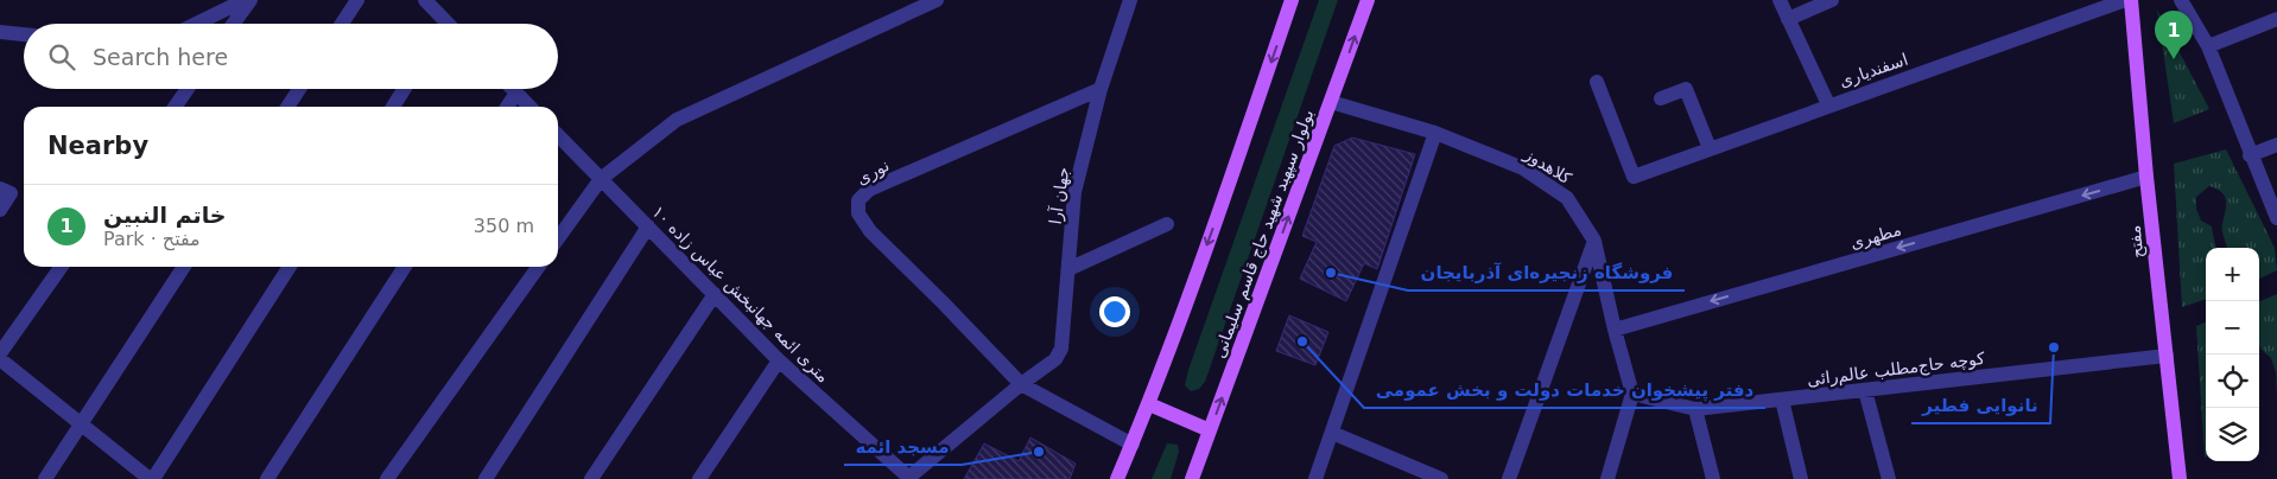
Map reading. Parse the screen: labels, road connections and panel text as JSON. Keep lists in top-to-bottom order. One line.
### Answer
{"streets":{"main road":["بولوار سپهبد شهید حاج قاسم سلیمانی","مفتح"],"street":["اسفندیاری","کلاهدوز","نوری","جهان آرا","مطهری","۱۰ متری ائمه جهانبخش عباس زاده","کوچه حاج‌مطلب عالم‌رائی"]},"crossings":[["کلاهدوز","بولوار سپهبد شهید حاج قاسم سلیمانی"],["کلاهدوز","مطهری"],["کلاهدوز","کوچه حاج‌مطلب عالم‌رائی"],["نوری","جهان آرا"],["جهان آرا","۱۰ متری ائمه جهانبخش عباس زاده"],["مطهری","مفتح"],["مفتح","کوچه حاج‌مطلب عالم‌رائی"]],"one_way":["مطهری"],"places":["فروشگاه زنجیره‌ای آذربایجان","دفتر پیشخوان خدمات دولت و بخش عمومی","نانوایی فطیر","مسجد ائمه"],"page":{"pins":"1","search":"Search here","heading":"Nearby","list":[{"mark":"1","name":"خاتم النبین","note":"Park · مفتح","value":"350 m"}],"map_buttons":["+","−"]}}
